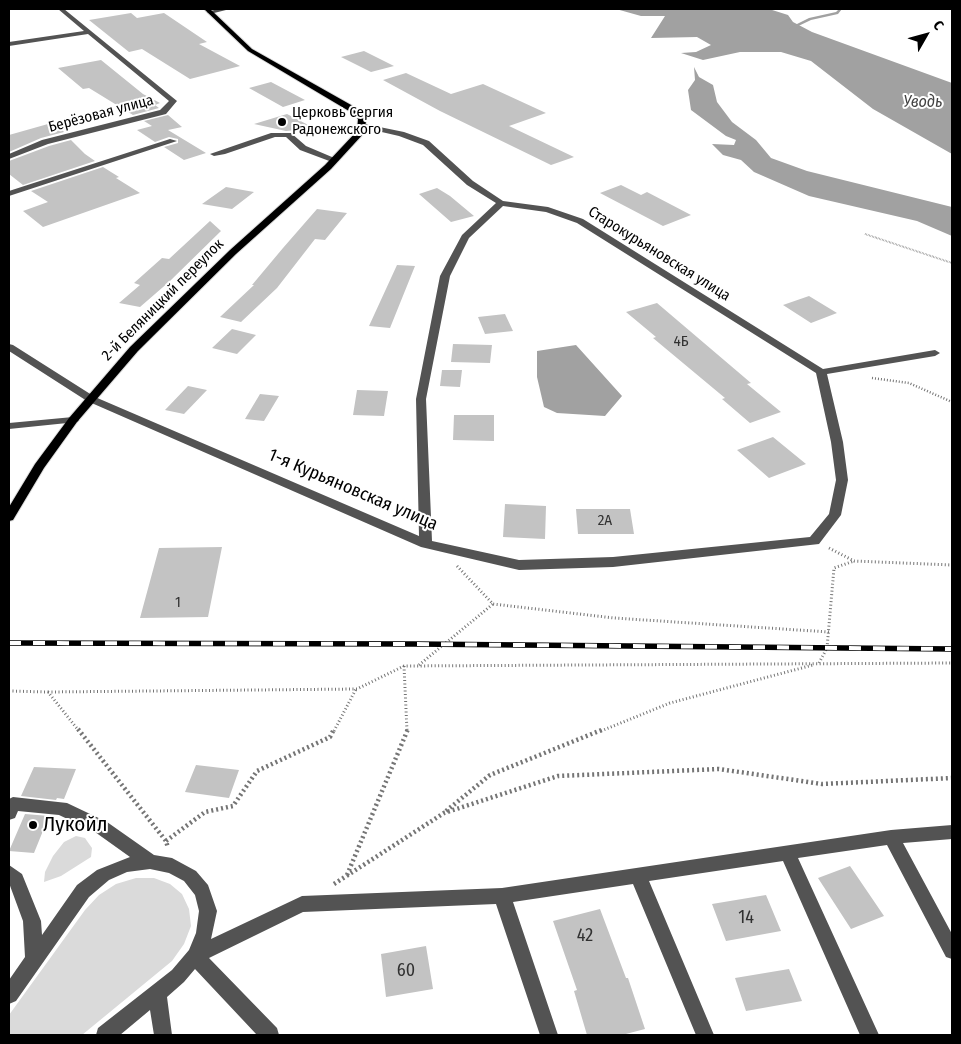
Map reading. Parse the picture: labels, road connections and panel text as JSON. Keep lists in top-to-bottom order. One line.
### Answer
{"streets":{"main road":["2-й Беляницкий переулок"],"street":["Берёзовая улица","Старокурьяновская улица","1-я Курьяновская улица"]},"crossings":[["Старокурьяновская улица","2-й Беляницкий переулок"],["2-й Беляницкий переулок","1-я Курьяновская улица"]],"water":["Уводь"],"places":["Церковь Сергия Радонежского","Лукойл"],"house_numbers":["4Б","2А","1","14","42","60"],"north":"top right"}
